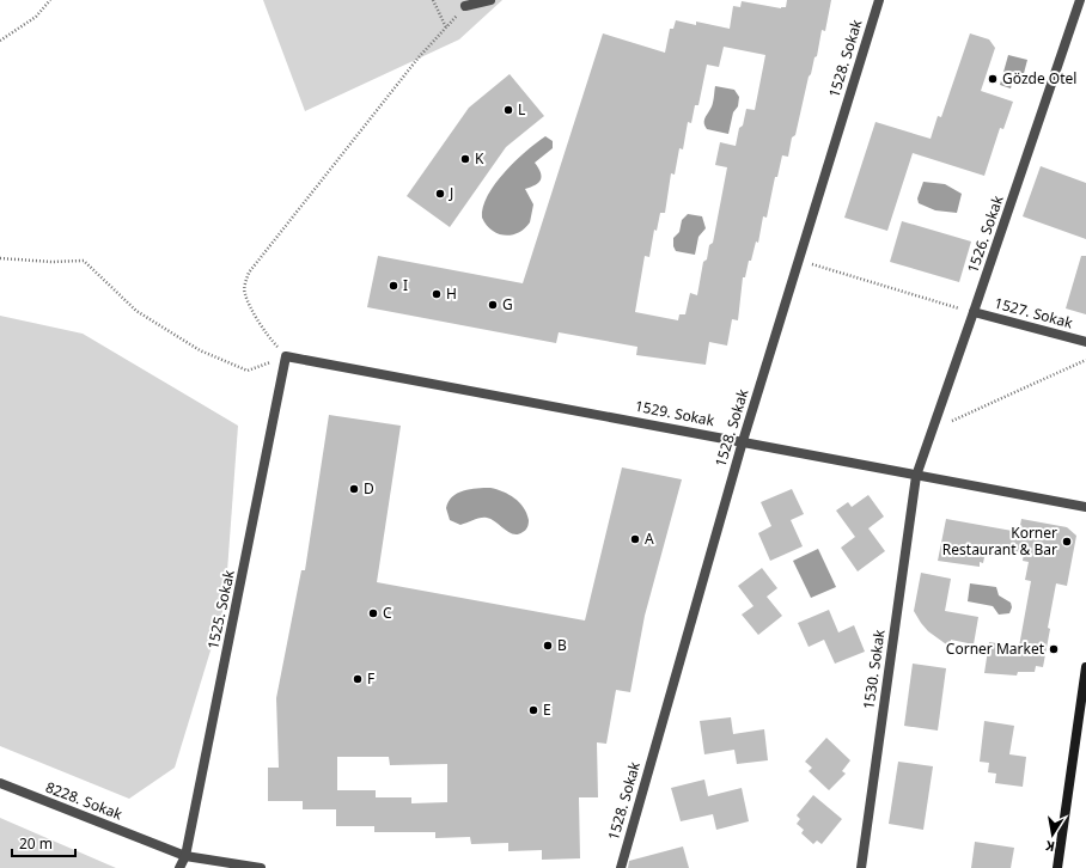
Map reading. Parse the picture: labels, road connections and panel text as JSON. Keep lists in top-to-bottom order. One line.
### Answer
{"streets":{"street":["1528. Sokak","1526. Sokak","1527. Sokak","1529. Sokak","1525. Sokak","1530. Sokak","8228. Sokak"]},"crossings":[["1528. Sokak","1529. Sokak"],["1526. Sokak","1527. Sokak"],["1526. Sokak","1529. Sokak"],["1526. Sokak","1530. Sokak"],["1529. Sokak","1525. Sokak"],["1529. Sokak","1530. Sokak"],["1525. Sokak","8228. Sokak"]],"places":["Gözde Otel","L","K","J","I","H","G","D","A","Korner Restaurant & Bar","C","B","Corner Market","F","E"],"scale_bar":"20 m","north":"bottom"}
